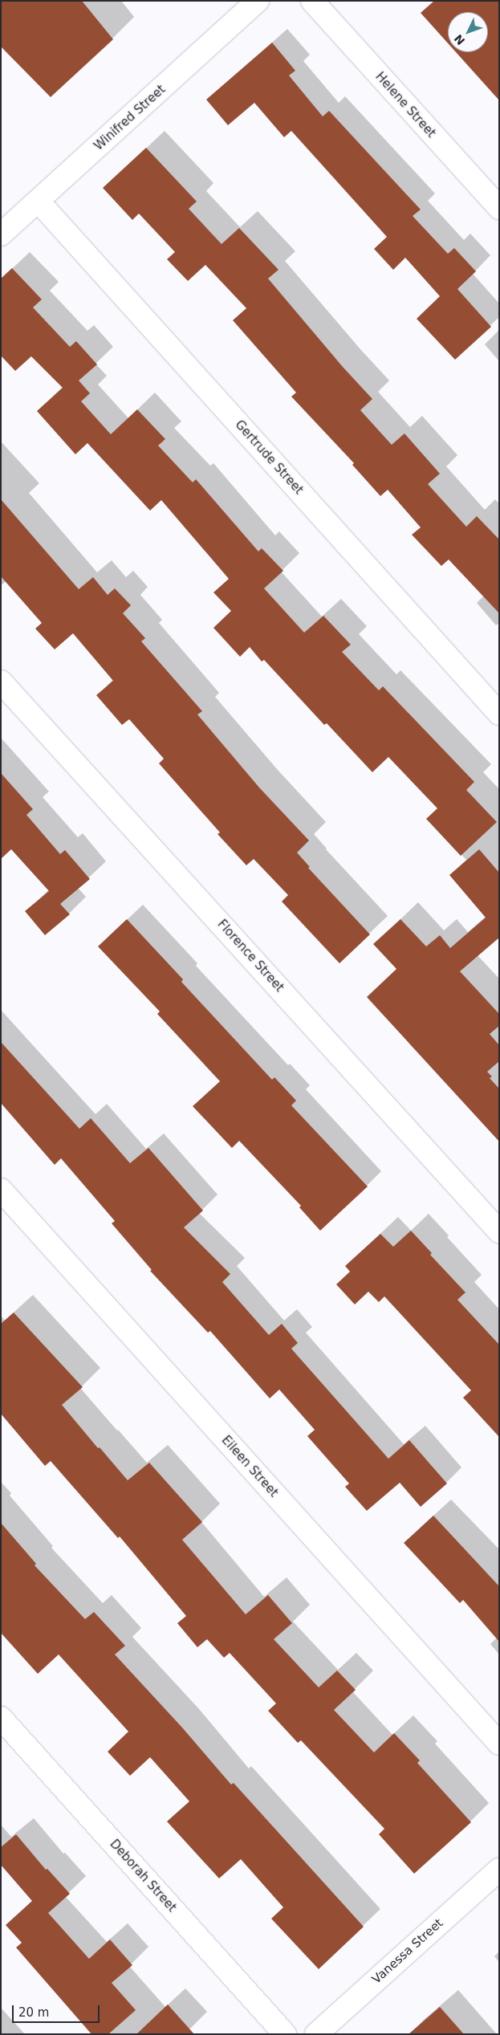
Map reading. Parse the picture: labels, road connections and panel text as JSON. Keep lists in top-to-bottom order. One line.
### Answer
{"streets":{"street":["Helene Street","Winifred Street","Gertrude Street","Florence Street","Eileen Street","Deborah Street","Vanessa Street"]},"crossings":[["Winifred Street","Gertrude Street"]],"scale_bar":"20 m","north":"bottom left"}
